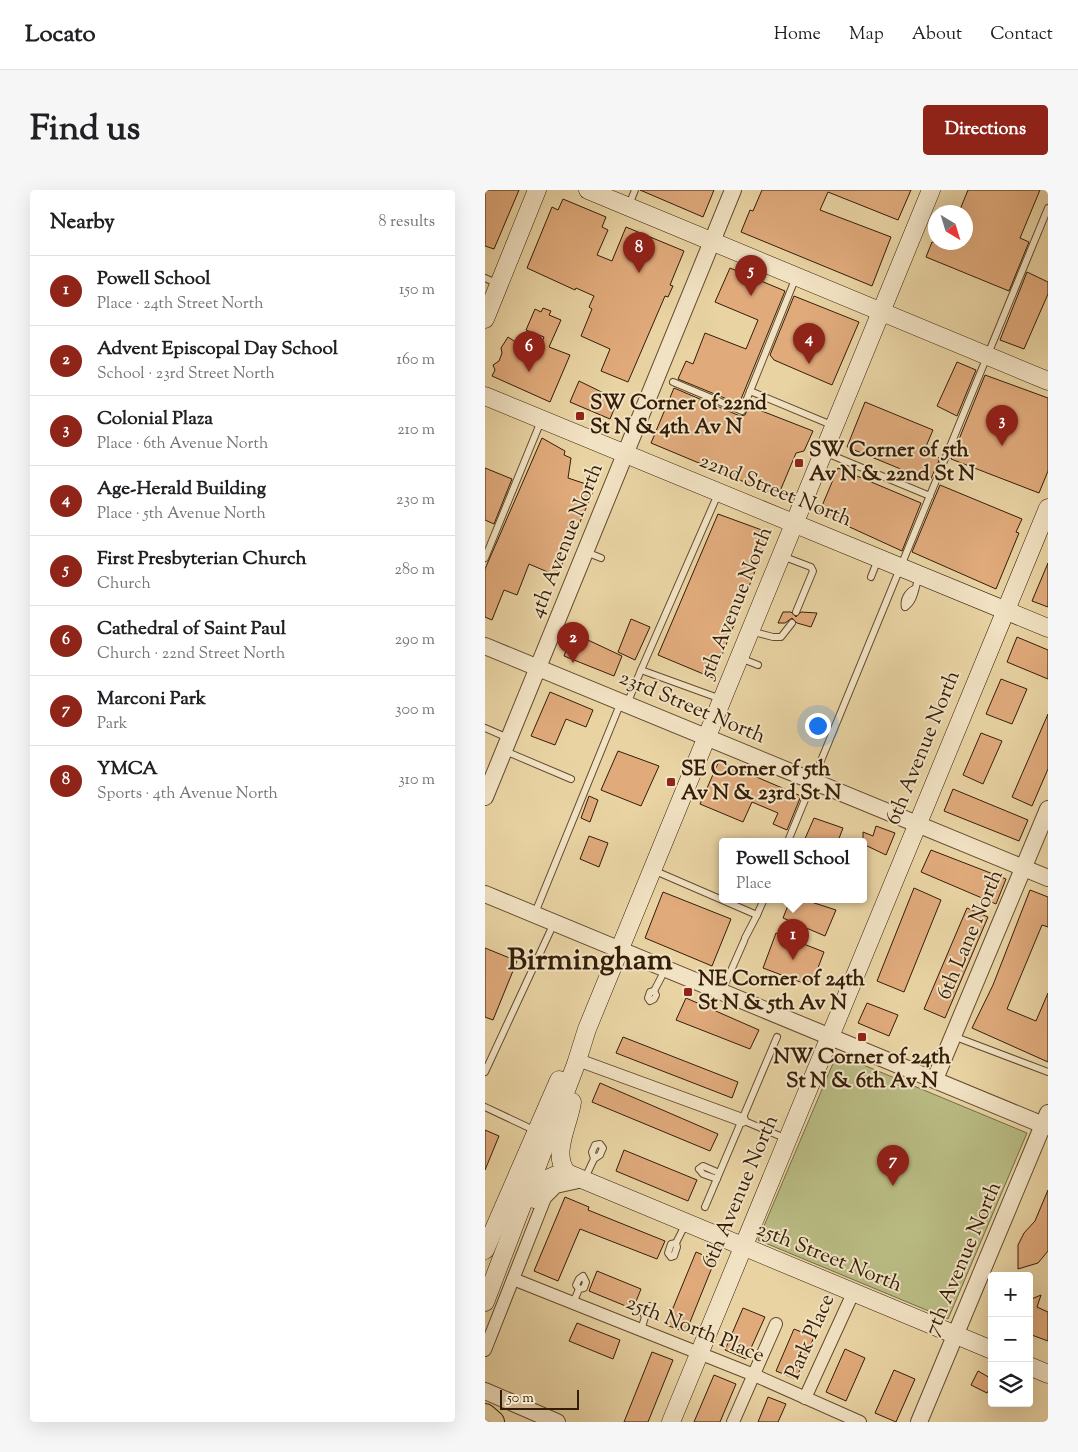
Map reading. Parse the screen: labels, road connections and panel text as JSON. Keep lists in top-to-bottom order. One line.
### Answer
{"streets":{"main road":["22nd Street North","5th Avenue North","6th Avenue North","25th Street North"],"street":["4th Avenue North","23rd Street North","6th Lane North","7th Avenue North","25th North Place","Park Place"]},"crossings":[["22nd Street North","4th Avenue North"],["22nd Street North","5th Avenue North"],["22nd Street North","6th Avenue North"],["4th Avenue North","23rd Street North"],["5th Avenue North","23rd Street North"],["23rd Street North","6th Avenue North"],["23rd Street North","6th Lane North"],["6th Avenue North","25th Street North"],["6th Avenue North","25th North Place"],["25th Street North","7th Avenue North"],["25th Street North","Park Place"],["25th North Place","Park Place"]],"districts":["Birmingham"],"places":{"transit":["SW Corner of 22nd St N & 4th Av N","SW Corner of 5th Av N & 22nd St N","SE Corner of 5th Av N & 23rd St N","NE Corner of 24th St N & 5th Av N","NW Corner of 24th St N & 6th Av N"]},"scale_bar":"50 m","north":"bottom right","page":{"header":"Locato","nav":["Home","Map","About","Contact"],"title":"Find us","buttons":"Directions","heading":["Nearby","8 results"],"pins":["8","5","4","6","3","2","1","7"],"list":[{"mark":"1","name":"Powell School","note":"Place · 24th Street North","value":"150 m"},{"mark":"2","name":"Advent Episcopal Day School","note":"School · 23rd Street North","value":"160 m"},{"mark":"3","name":"Colonial Plaza","note":"Place · 6th Avenue North","value":"210 m"},{"mark":"4","name":"Age-Herald Building","note":"Place · 5th Avenue North","value":"230 m"},{"mark":"5","name":"First Presbyterian Church","note":"Church","value":"280 m"},{"mark":"6","name":"Cathedral of Saint Paul","note":"Church · 22nd Street North","value":"290 m"},{"mark":"7","name":"Marconi Park","note":"Park","value":"300 m"},{"mark":"8","name":"YMCA","note":"Sports · 4th Avenue North","value":"310 m"}],"popup":["Powell School","Place"],"map_buttons":["+","−"],"scale":"50 m"}}
